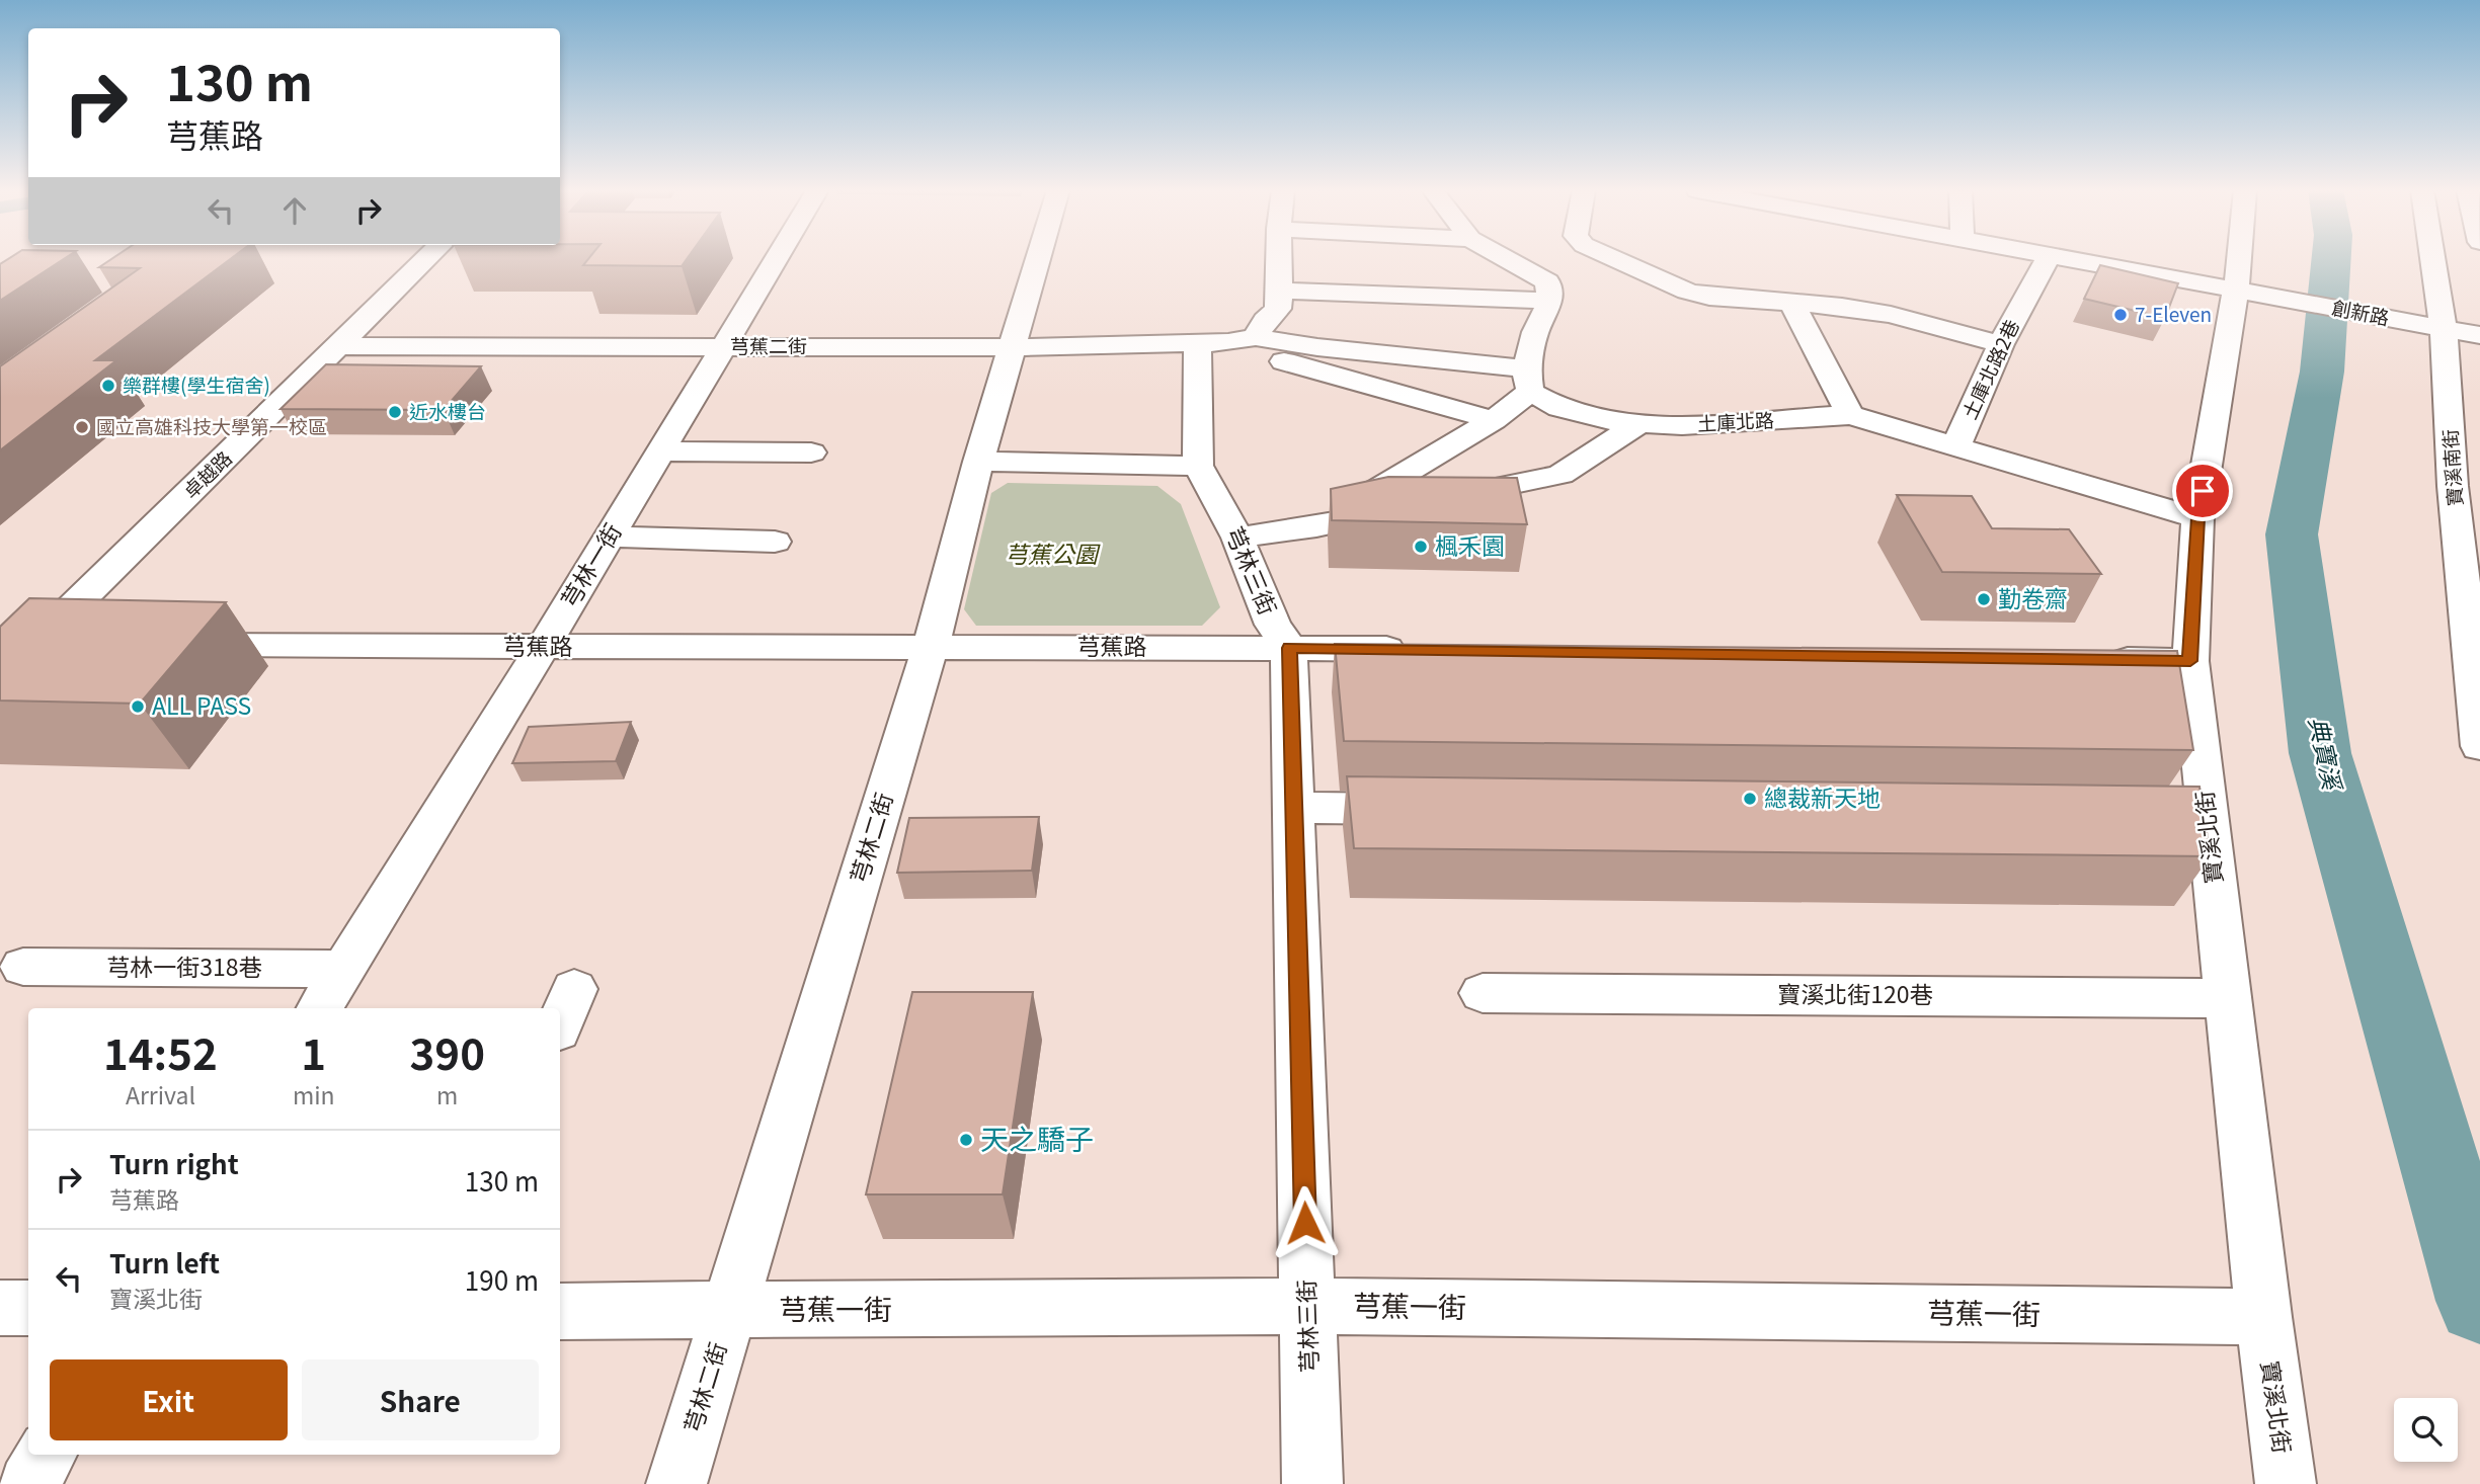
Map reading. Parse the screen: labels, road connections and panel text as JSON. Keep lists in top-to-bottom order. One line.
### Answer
{"streets":{"street":["創新路","芎蕉二街","土庫北路2巷","土庫北路","寶溪南街","卓越路","芎林一街","芎林三街","芎蕉路","寶溪北街","芎林二街","芎林一街318巷","寶溪北街120巷","芎蕉一街"]},"crossings":[["創新路","寶溪南街"],["創新路","寶溪北街"],["芎蕉二街","卓越路"],["芎蕉二街","芎林一街"],["芎蕉二街","芎林三街"],["芎蕉二街","芎林二街"],["土庫北路2巷","土庫北路"],["土庫北路","寶溪北街"],["芎林一街","芎蕉路"],["芎林一街","芎林一街318巷"],["芎林三街","芎蕉路"],["芎林三街","芎蕉一街"],["芎蕉路","芎林二街"],["寶溪北街","寶溪北街120巷"],["寶溪北街","芎蕉一街"],["芎林二街","芎蕉一街"]],"water":["典寶溪"],"parks":["芎蕉公園"],"places":["7-Eleven","樂群樓(學生宿舍)","近水樓台","國立高雄科技大學第一校區","楓禾園","勤卷齋","ALL PASS","總裁新天地","天之驕子"],"page":{"turn":["130 m","芎蕉路"],"eta":["14:52","Arrival","1","min","390","m"],"list":[{"name":"Turn right","note":"芎蕉路","value":"130 m"},{"name":"Turn left","note":"寶溪北街","value":"190 m"}],"buttons":["Exit","Share"]}}
